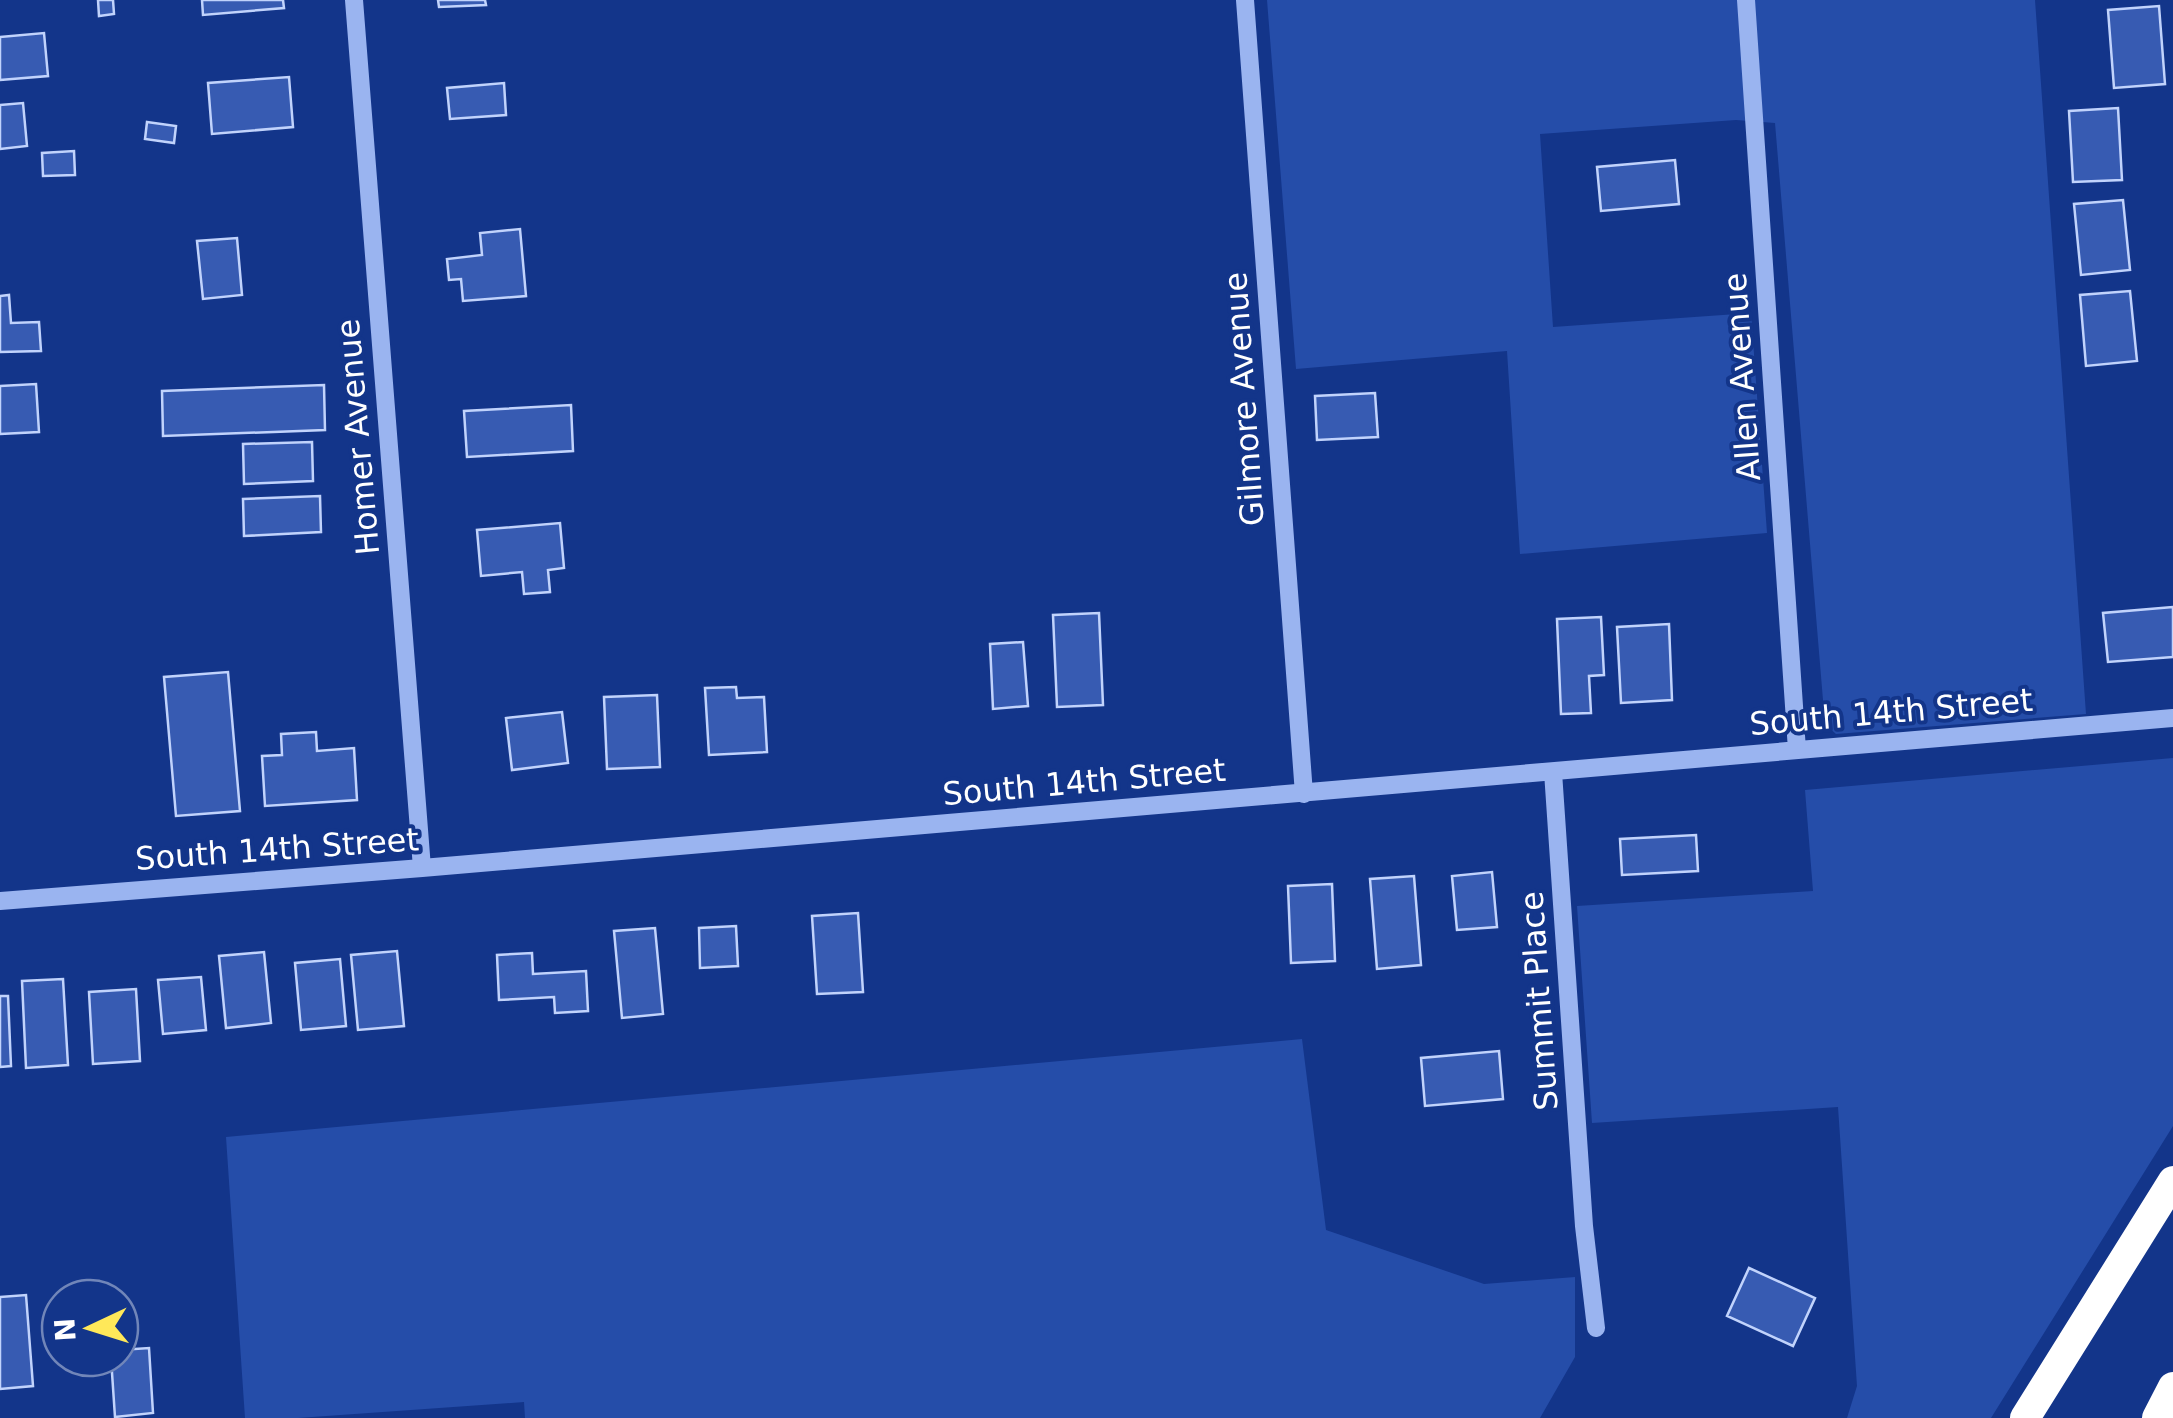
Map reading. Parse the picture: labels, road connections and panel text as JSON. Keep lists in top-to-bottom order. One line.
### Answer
{"streets":{"street":["Allen Avenue","Gilmore Avenue","Homer Avenue","South 14th Street","Summit Place"]},"crossings":[["Allen Avenue","South 14th Street"],["Gilmore Avenue","South 14th Street"],["Homer Avenue","South 14th Street"],["South 14th Street","Summit Place"]],"north":"left"}
